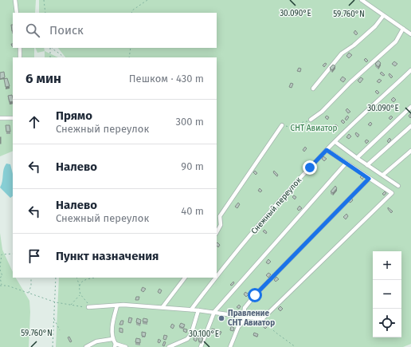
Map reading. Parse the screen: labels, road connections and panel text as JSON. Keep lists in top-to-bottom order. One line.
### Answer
{"streets":{"street":["Снежный переулок"]},"parks":["СНТ Авиатор"],"places":["Правление СНТ Авиатор"],"page":{"search":"Поиск","heading":["6 мин","Пешком · 430 m"],"list":[["Прямо","Снежный переулок","300 m"],["Налево","90 m"],["Налево","Снежный переулок","40 m"],"Пункт назначения"],"map_buttons":["+","−"]},"coordinates":["30.090°E","59.760°N","30.100°E"]}
